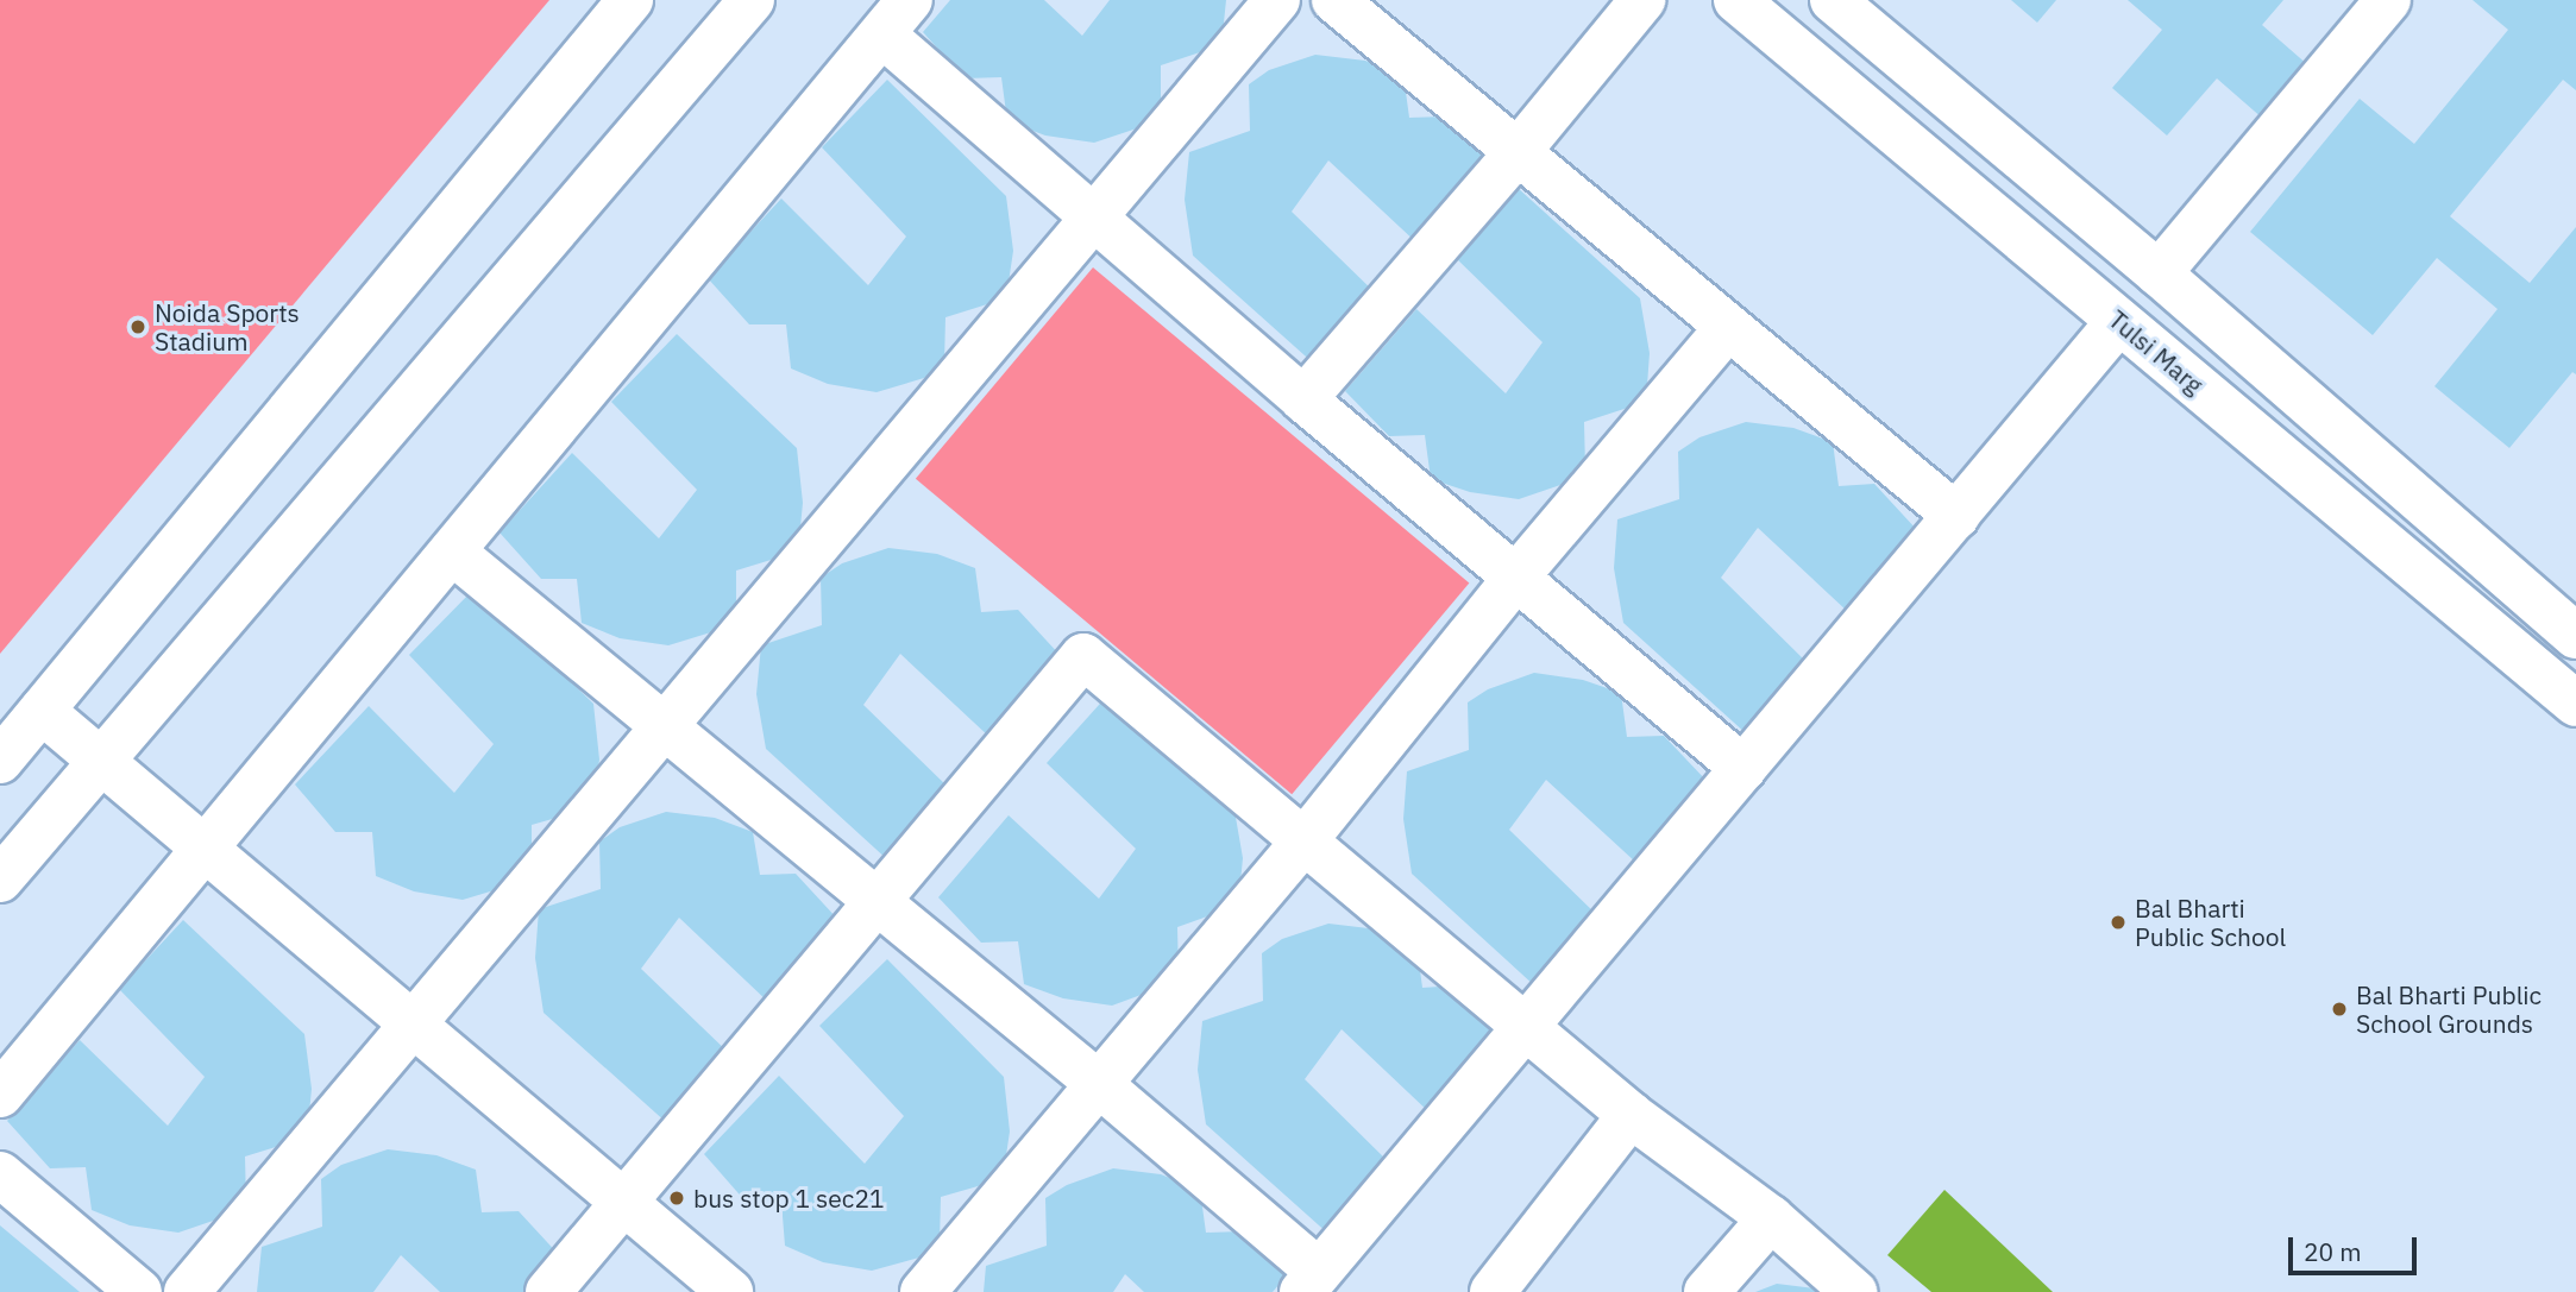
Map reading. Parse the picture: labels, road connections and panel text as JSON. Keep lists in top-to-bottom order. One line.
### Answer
{"streets":{"street":["Tulsi Marg"]},"places":["Noida Sports Stadium","Bal Bharti Public School","Bal Bharti Public School Grounds","bus stop 1 sec21"],"scale_bar":"20 m"}
